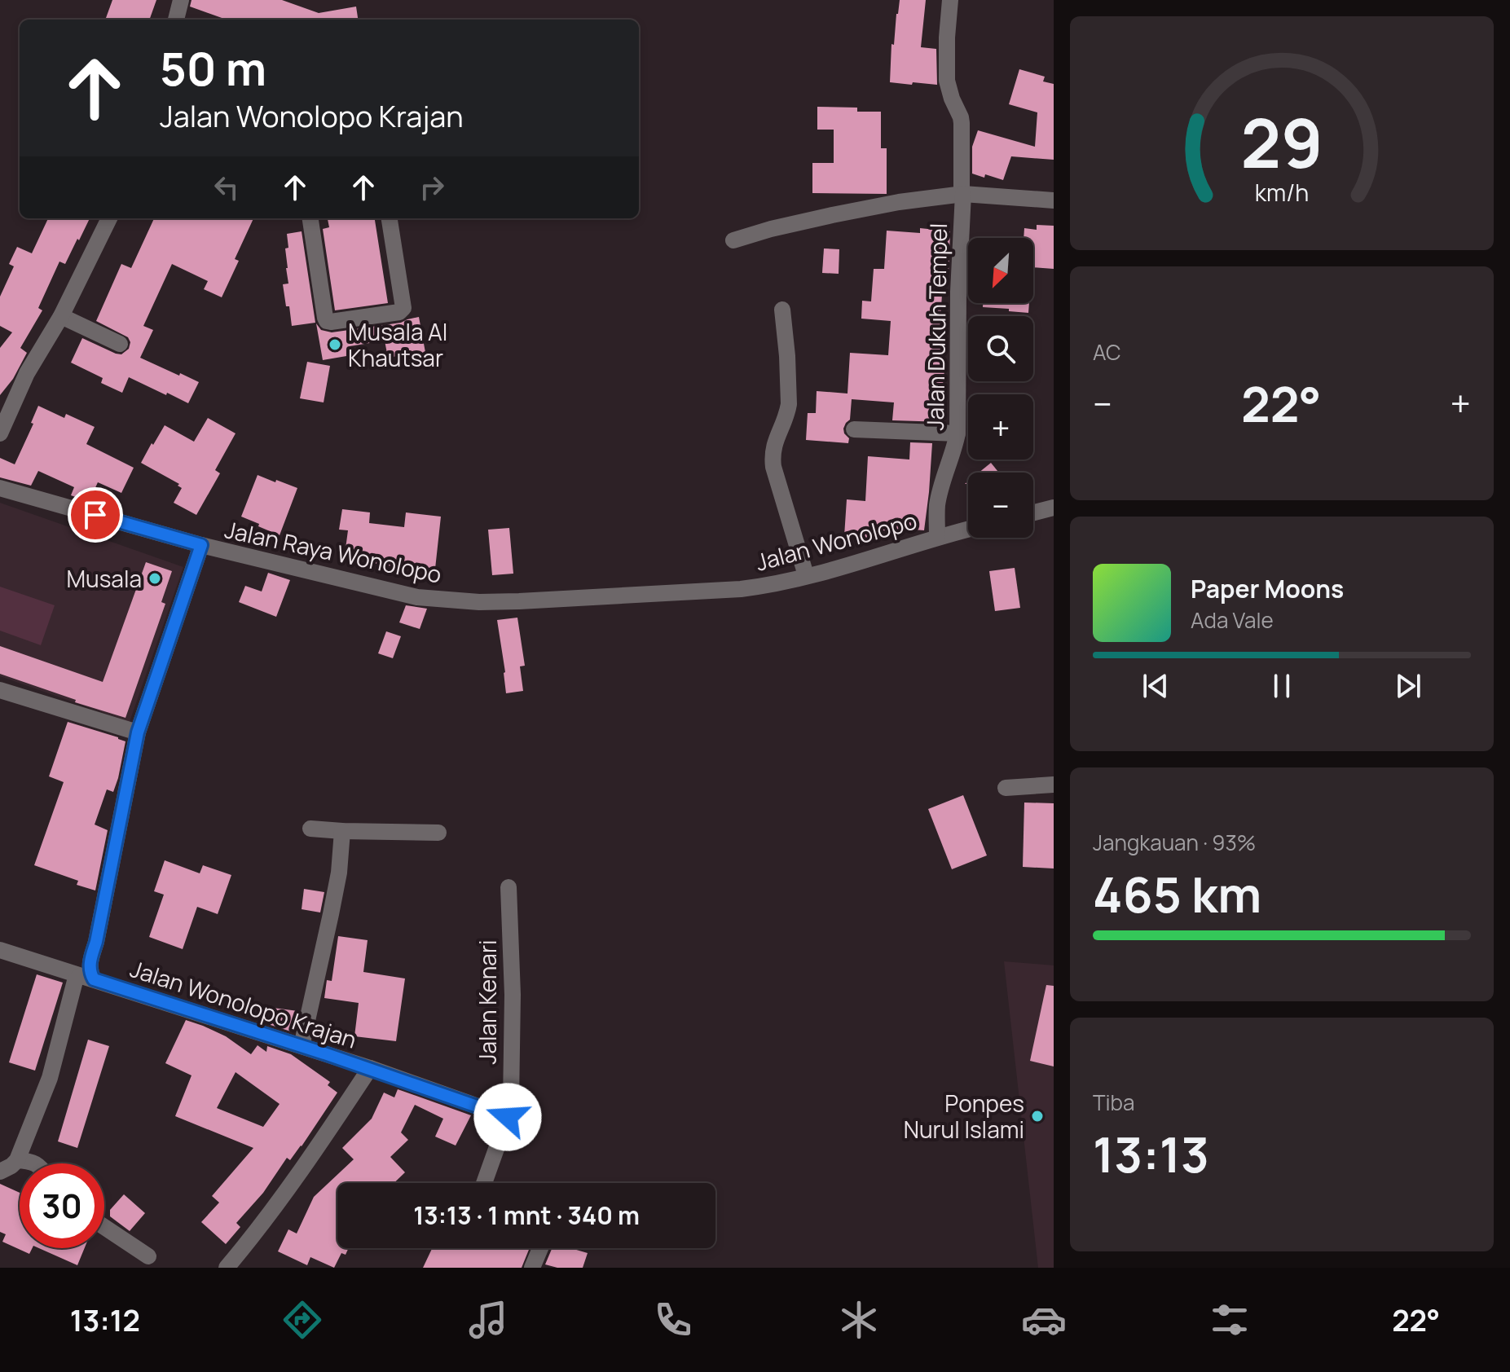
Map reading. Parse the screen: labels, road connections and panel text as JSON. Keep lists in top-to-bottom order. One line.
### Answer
{"streets":{"street":["Jalan Dukuh Tempel","Jalan Wonolopo","Jalan Raya Wonolopo","Jalan Kenari","Jalan Wonolopo Krajan"]},"crossings":[["Jalan Dukuh Tempel","Jalan Wonolopo"],["Jalan Wonolopo","Jalan Raya Wonolopo"],["Jalan Raya Wonolopo","Jalan Wonolopo Krajan"]],"places":["Musala Al Khautsar","Musala","Ponpes Nurul Islami"],"north":"bottom left","page":{"turn":["50 m","Jalan Wonolopo Krajan"],"map_buttons":["+","−"],"tile":["AC",["Jangkauan · 93%","465 km"],["Tiba","13:13"]],"heat":["−","22°","+"],"song":["Paper Moons","Ada Vale"],"limit":"30","trip":"13:13 · 1 mnt · 340 m","tabs":["13:12","22°"],"gauge":["29","km/h"]}}
